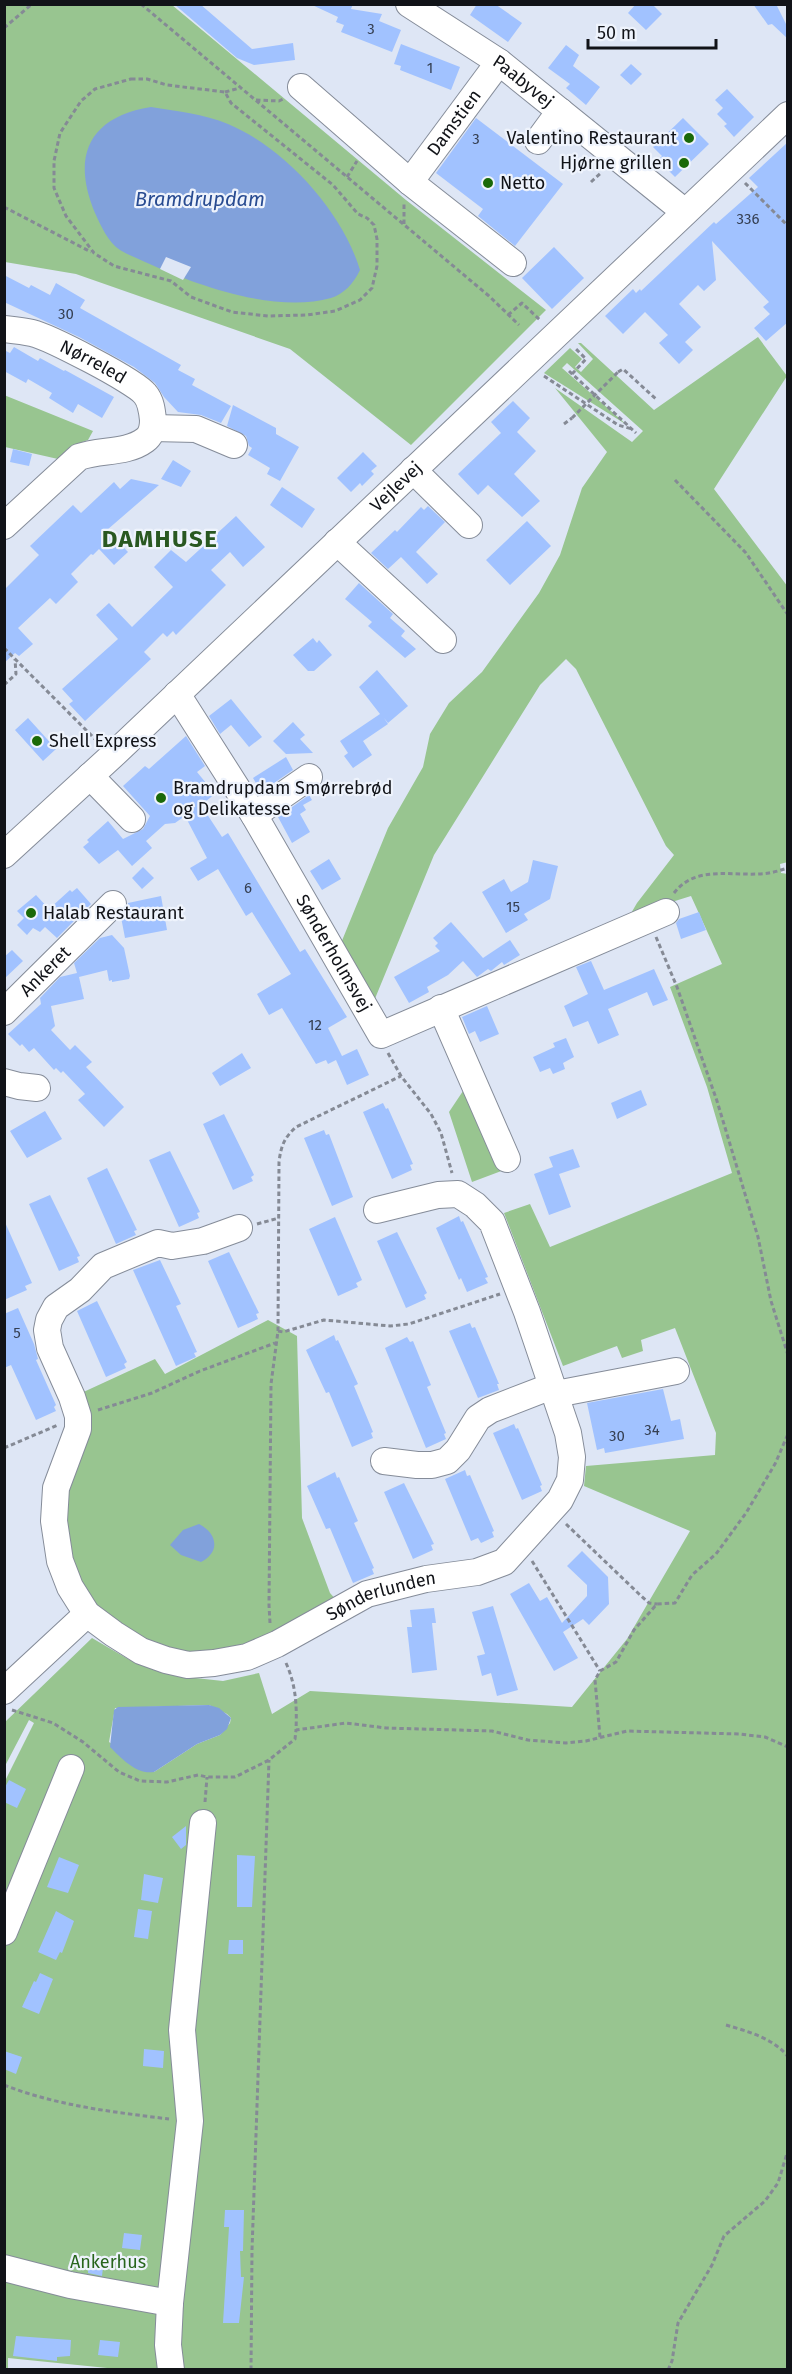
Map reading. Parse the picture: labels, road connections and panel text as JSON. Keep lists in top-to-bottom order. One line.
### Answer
{"streets":{"street":["Paabyvej","Damstien","Nørreled","Vejlevej","Sønderholmsvej","Ankeret","Sønderlunden"]},"crossings":[["Paabyvej","Damstien"],["Paabyvej","Vejlevej"],["Vejlevej","Sønderholmsvej"]],"districts":["DAMHUSE"],"water":["Bramdrupdam"],"parks":["Ankerhus"],"places":["Valentino Restaurant","Hjørne grillen","Netto","Shell Express","Bramdrupdam Smørrebrød og Delikatesse","Halab Restaurant"],"house_numbers":["3","1","3","336","30","6","15","12","5","34","30"],"scale_bar":"50 m"}
